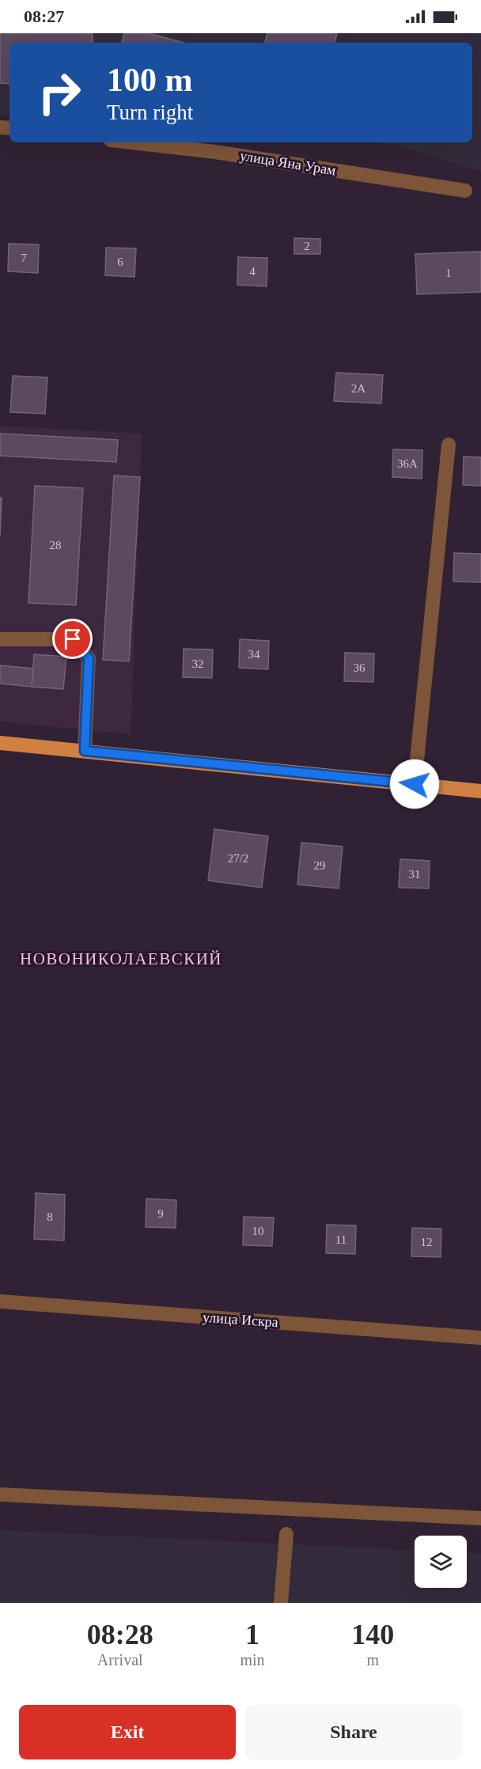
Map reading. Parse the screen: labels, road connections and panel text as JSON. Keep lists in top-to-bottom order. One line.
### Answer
{"streets":{"street":["улица Яна Урам","улица Искра"]},"districts":["НОВОНИКОЛАЕВСКИЙ"],"house_numbers":["2","7","6","4","1","2А","36А","28","34","32","36","27/2","29","31","9","8","10","11","12"],"page":{"status":"08:27","turn":["100 m","Turn right"],"eta":["08:28","Arrival","1","min","140","m"],"buttons":["Exit","Share"]}}
